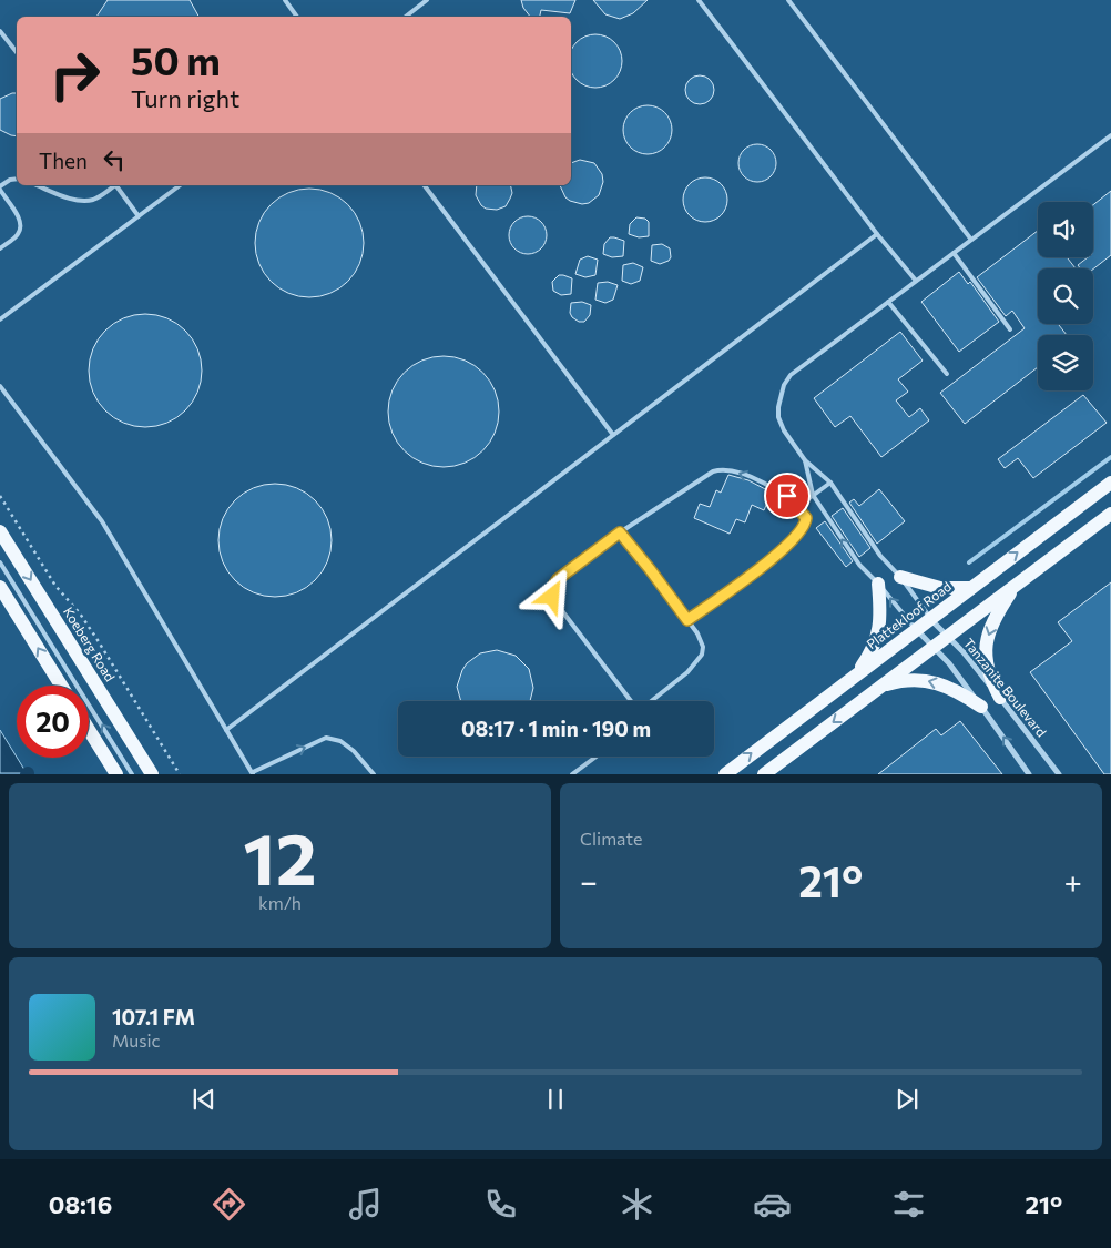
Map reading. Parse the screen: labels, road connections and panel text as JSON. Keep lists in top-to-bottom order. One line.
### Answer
{"streets":{"main road":["Plattekloof Road","Koeberg Road"],"street":["Tanzanite Boulevard"]},"crossings":[["Plattekloof Road","Tanzanite Boulevard"]],"page":{"turn":["50 m","Turn right"],"then":"Then","limit":"20","trip":"08:17 · 1 min · 190 m","tile":[["12","km/h"],"Climate"],"heat":["−","21°","+"],"song":["107.1 FM","Music"],"tabs":["08:16","21°"]}}
